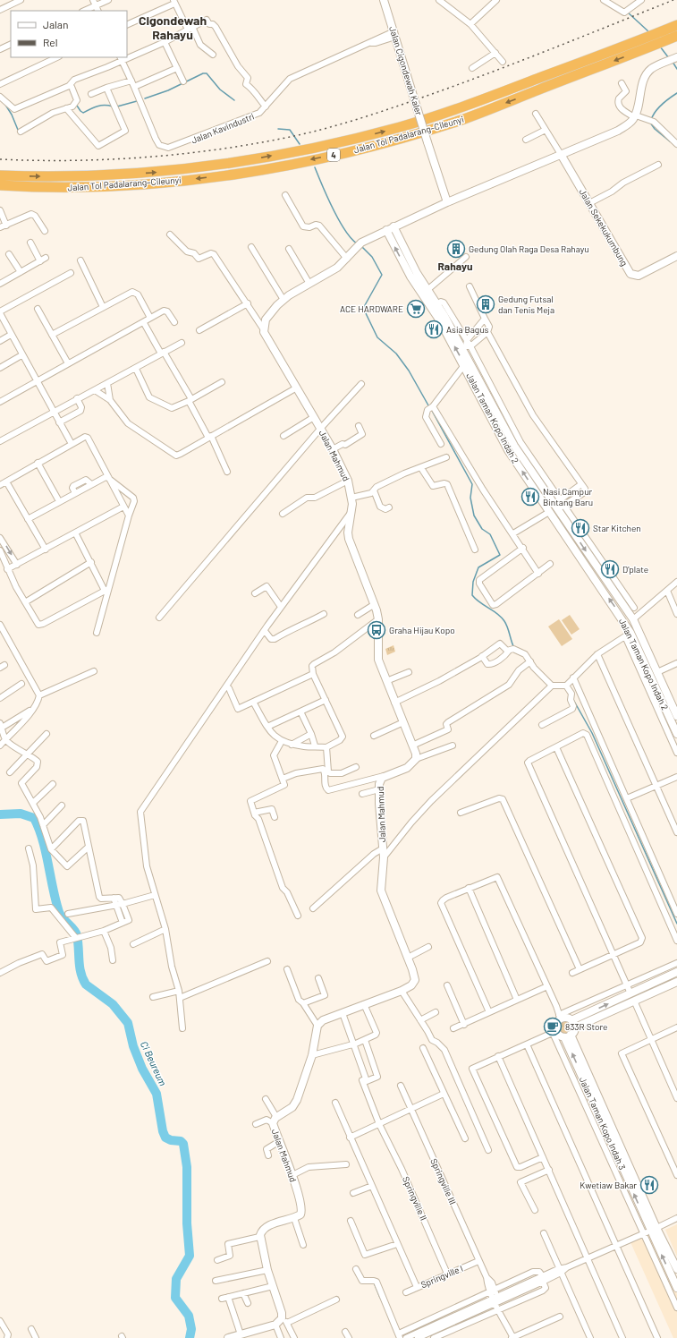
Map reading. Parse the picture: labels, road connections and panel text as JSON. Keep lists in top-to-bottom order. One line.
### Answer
{"streets":{"highway":["Jalan Tol Padalarang–Cileunyi","4"],"main road":["Jalan Cigondewah Kaler","Jalan Sekekukumbung","Jalan Taman Kopo Indah 2","Jalan Mahmud","Jalan Taman Kopo Indah 3"],"street":["Jalan Kavindustri","Springville III","Springville II","Springville I"]},"crossings":[["Jalan Cigondewah Kaler","Jalan Kavindustri"],["Springville III","Springville I"],["Springville II","Springville I"]],"districts":["Cigondewah Rahayu","Rahayu"],"water":["Ci Beureum"],"places":{"building":["Gedung Olah Raga Desa Rahayu","Gedung Futsal dan Tenis Meja"],"supermarket":["ACE HARDWARE"],"restaurant":["Asia Bagus","Nasi Campur Bintang Baru","Star Kitchen","D'plate","Kwetiaw Bakar"],"bus stop":["Graha Hijau Kopo"],"cafe":["833R Store"]},"legend":["Jalan","Rel"]}
